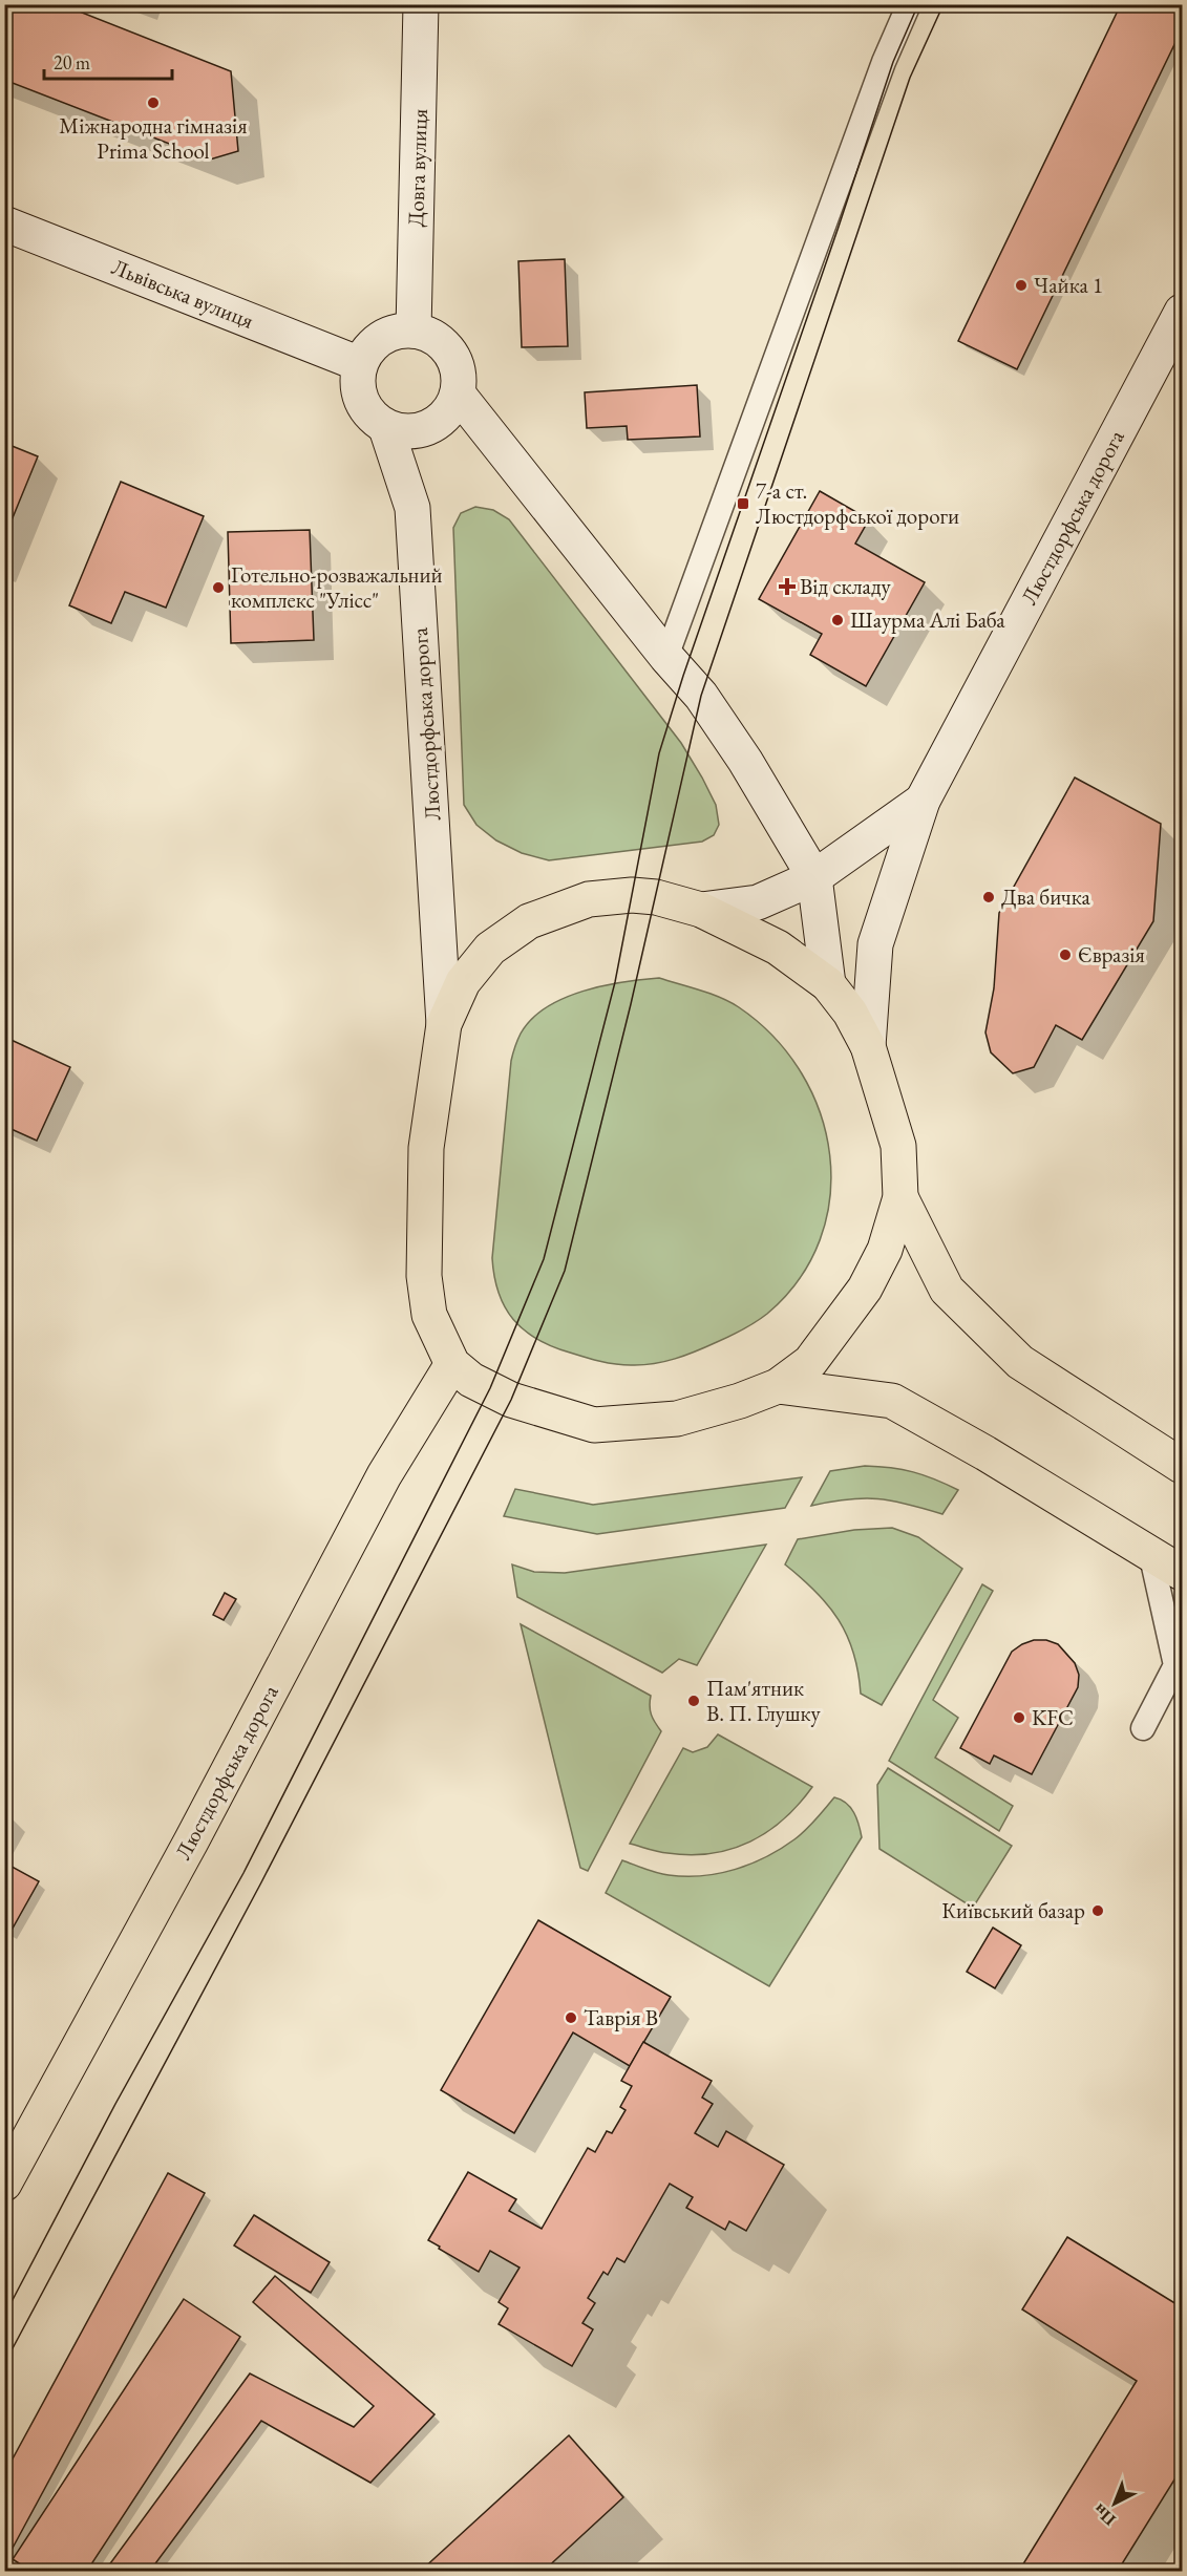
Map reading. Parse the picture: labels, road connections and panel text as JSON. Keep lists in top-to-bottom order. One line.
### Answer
{"streets":{"main road":["Довга вулиця","Львівська вулиця","Люстдорфська дорога"]},"crossings":[["Довга вулиця","Львівська вулиця"],["Довга вулиця","Люстдорфська дорога"],["Львівська вулиця","Люстдорфська дорога"]],"places":{"other":["Міжнародна гімназія Prima School","Чайка 1","Готельно-розважальний комплекс \"Улісс\"","Шаурма Алі Баба","Два бичка","Євразія","Пам'ятник В. П. Глушку","KFC","Київський базар","Таврія В"],"transit":["7-а ст. Люстдорфської дороги"],"health":["Від складу"]},"scale_bar":"20 m","north":"bottom left"}
